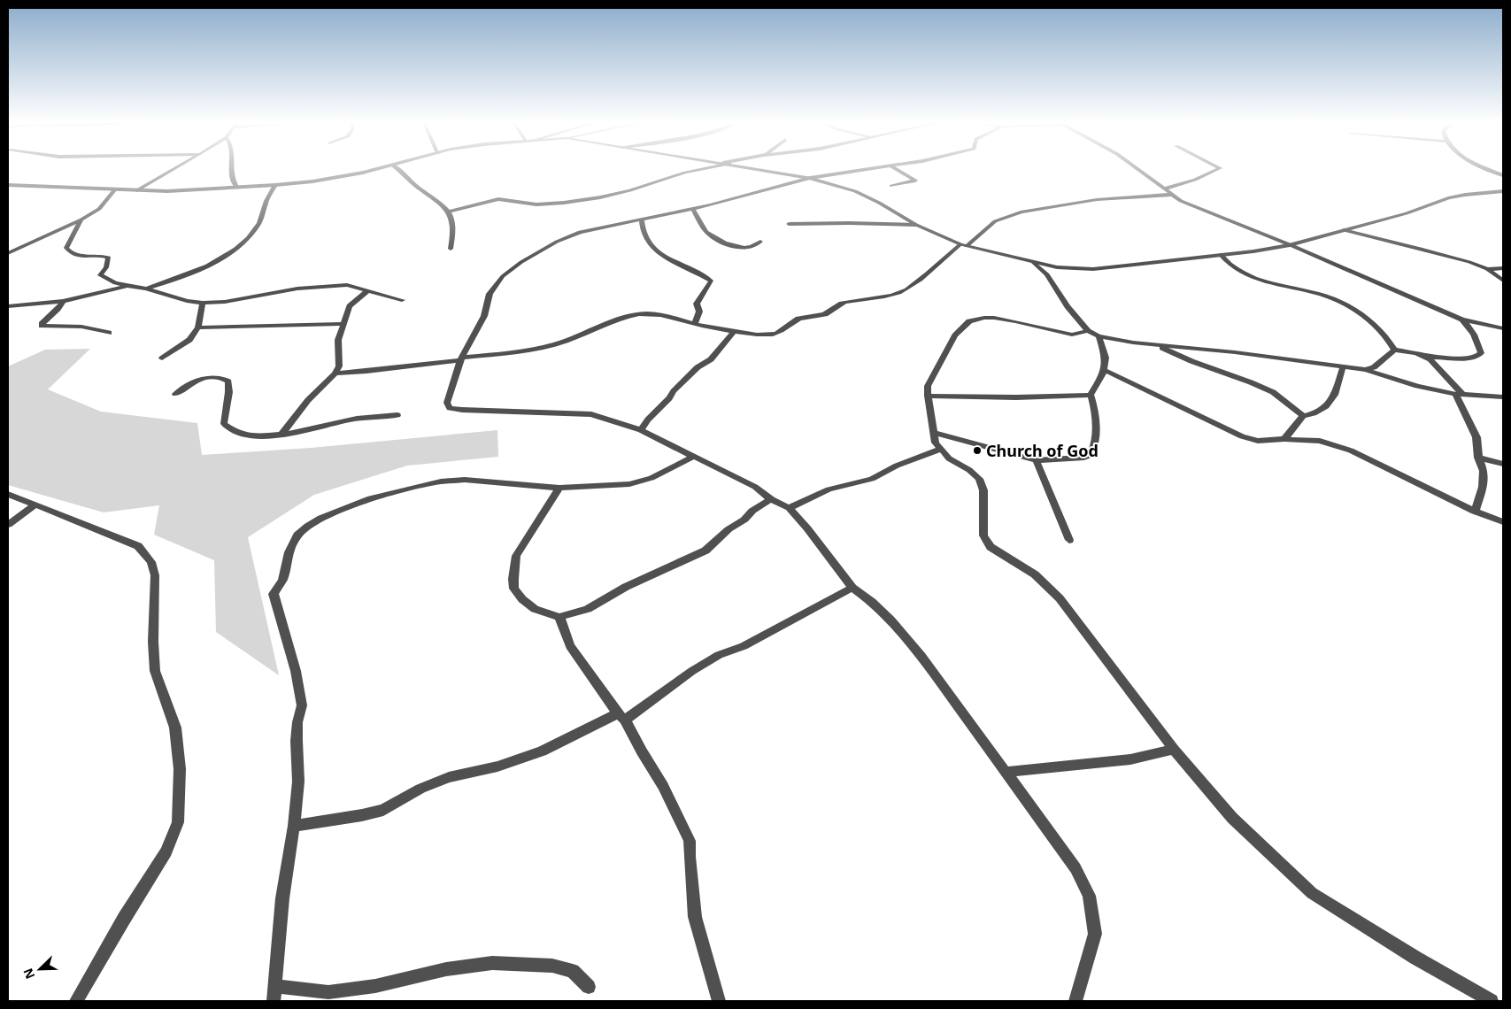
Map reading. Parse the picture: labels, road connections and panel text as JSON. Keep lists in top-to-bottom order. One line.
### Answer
{"places":["Church of God"],"north":"bottom left"}
